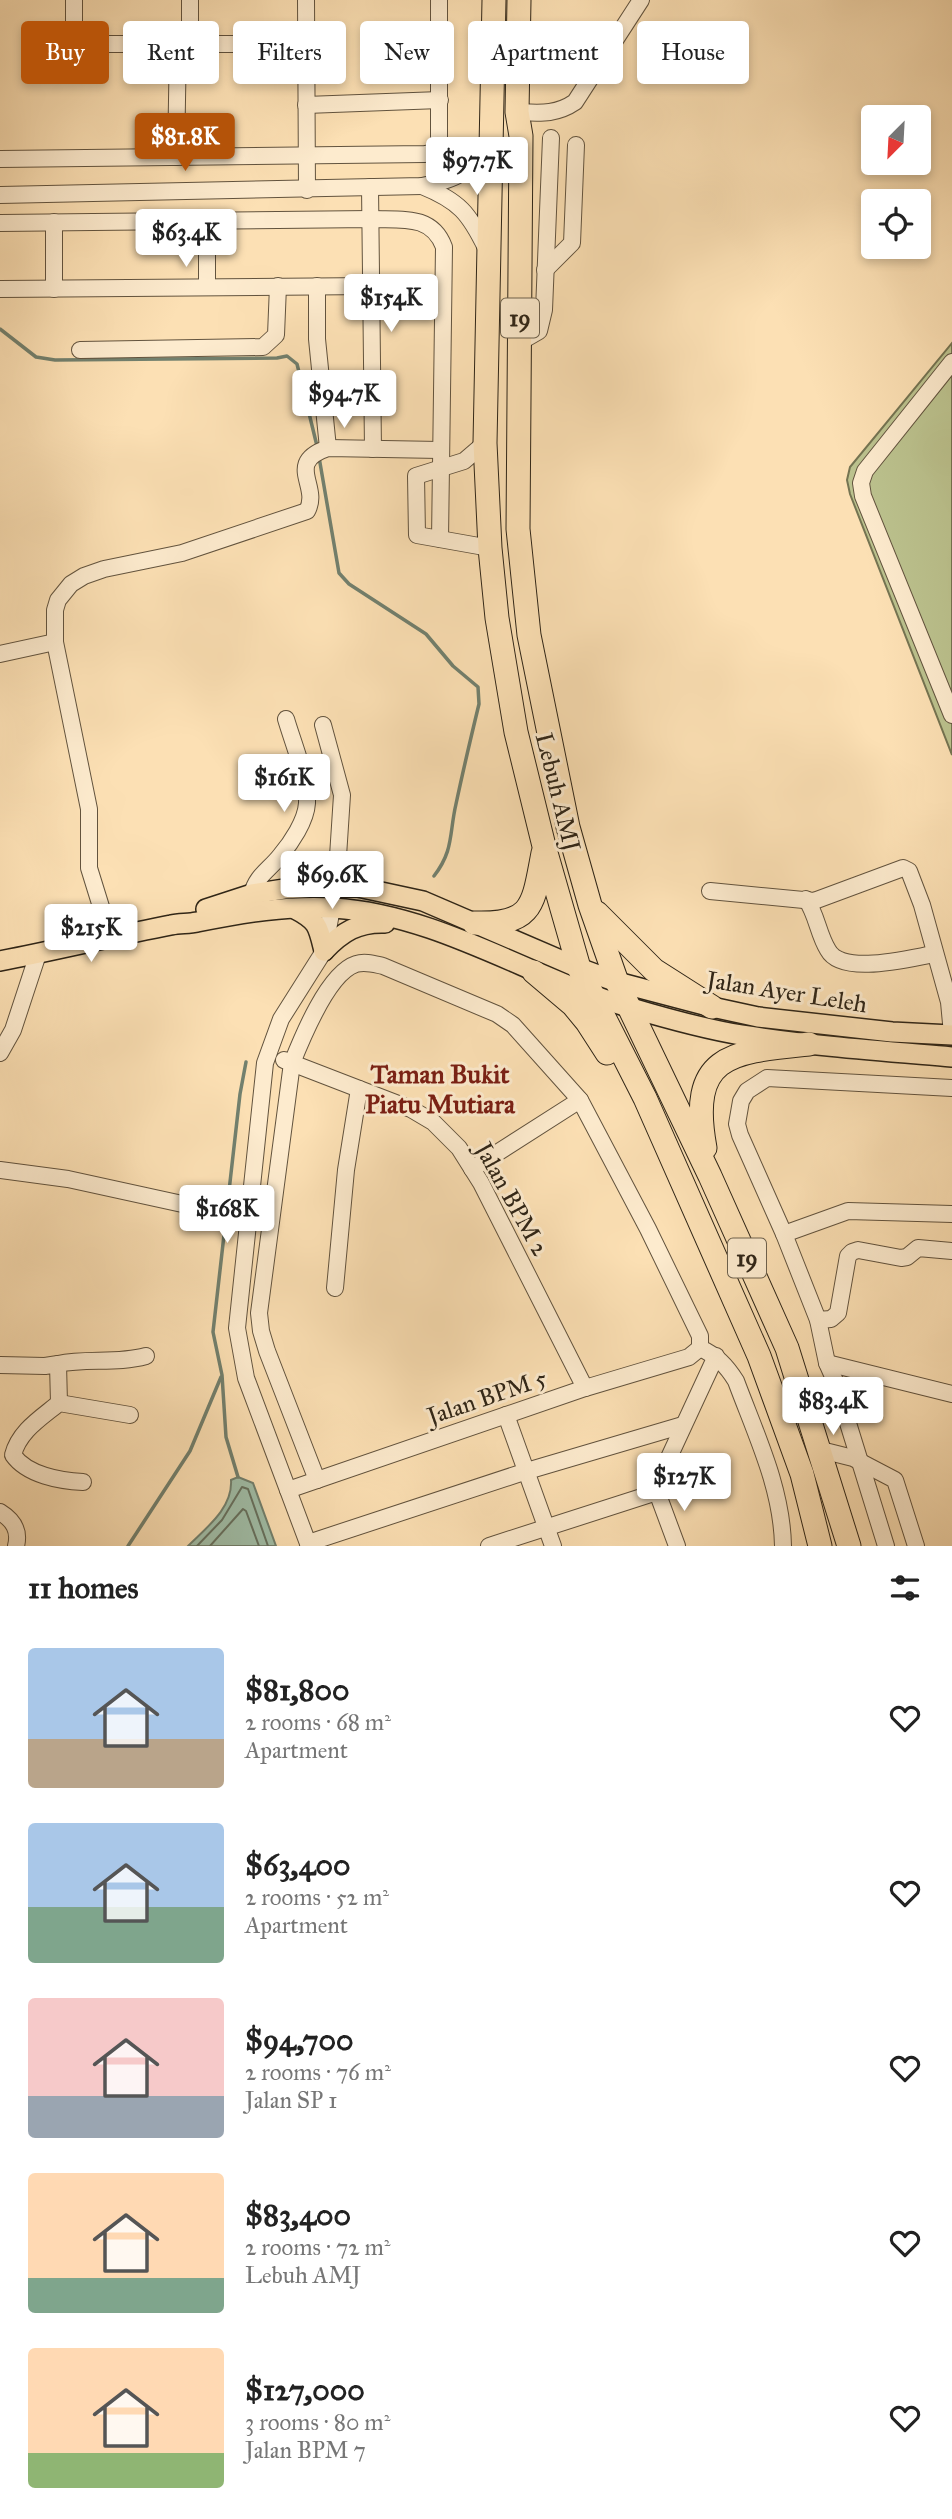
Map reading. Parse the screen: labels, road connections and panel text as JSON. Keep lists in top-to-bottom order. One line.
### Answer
{"streets":{"highway":["19","Lebuh AMJ"],"main road":["Jalan Ayer Leleh"],"street":["Jalan BPM 2","Jalan BPM 5"]},"crossings":[["Lebuh AMJ","Jalan Ayer Leleh"],["Jalan BPM 2","Jalan BPM 5"]],"districts":["Taman Bukit Piatu Mutiara"],"north":"bottom left","page":{"chip":["Buy","Rent","Filters","New","Apartment","House"],"price":["$81.8K","$97.7K","$63.4K","$154K","$94.7K","$161K","$69.6K","$215K","$168K","$83.4K","$127K"],"heading":"11 homes","list":[{"name":"$81,800","note":"2 rooms · 68 m² · Apartment"},{"name":"$63,400","note":"2 rooms · 52 m² · Apartment"},{"name":"$94,700","note":"2 rooms · 76 m² · Jalan SP 1"},{"name":"$83,400","note":"2 rooms · 72 m² · Lebuh AMJ"},{"name":"$127,000","note":"3 rooms · 80 m² · Jalan BPM 7"}]}}
